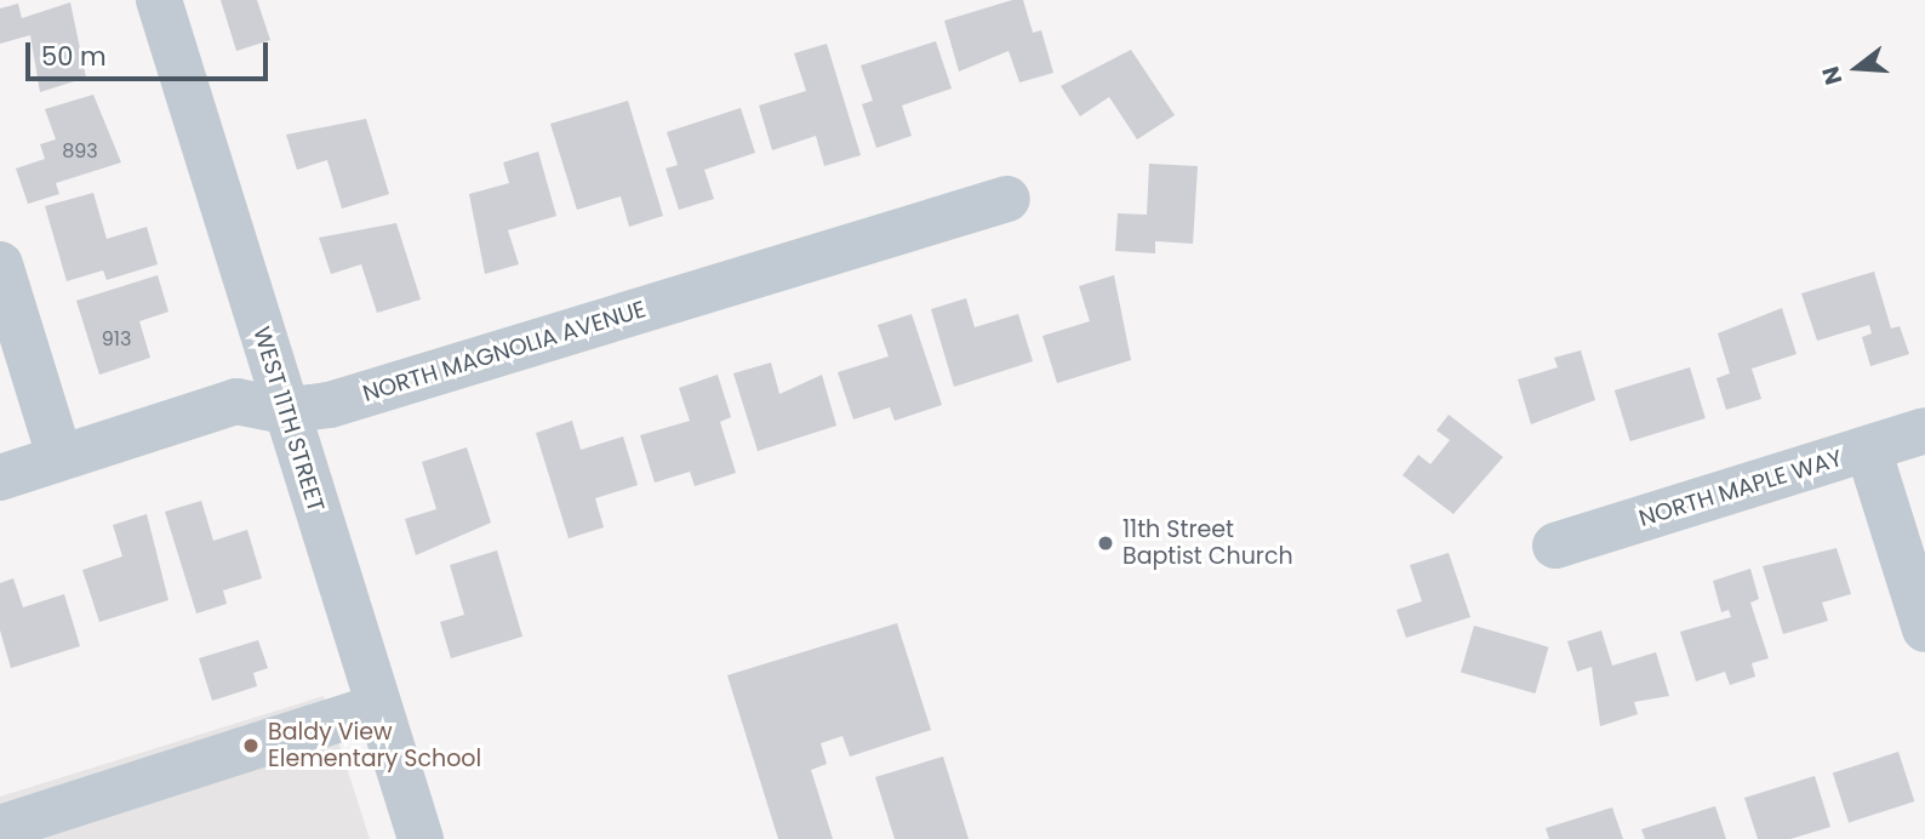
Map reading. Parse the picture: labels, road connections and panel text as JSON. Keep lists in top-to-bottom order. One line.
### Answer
{"streets":{"street":["NORTH MAGNOLIA AVENUE","WEST 11TH STREET","NORTH MAPLE WAY"]},"crossings":[["NORTH MAGNOLIA AVENUE","WEST 11TH STREET"]],"places":["11th Street Baptist Church","Baldy View Elementary School"],"house_numbers":["893","913"],"scale_bar":"50 m","north":"left"}
